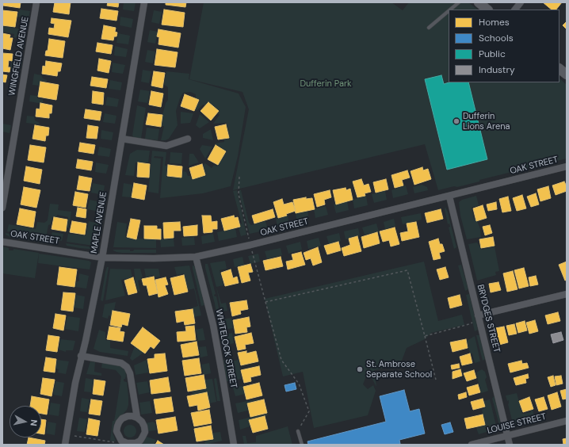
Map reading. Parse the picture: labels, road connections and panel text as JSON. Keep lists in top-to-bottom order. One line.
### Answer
{"streets":{"street":["WINGFIELD AVENUE","OAK STREET","MAPLE AVENUE","BRYDGES STREET","WHITELOCK STREET","LOUISE STREET"]},"crossings":[["OAK STREET","MAPLE AVENUE"],["OAK STREET","BRYDGES STREET"],["OAK STREET","WHITELOCK STREET"],["BRYDGES STREET","LOUISE STREET"]],"parks":["Dufferin Park"],"places":["Dufferin Lions Arena","St. Ambrose Separate School"],"legend":["Homes","Schools","Public","Industry"],"north":"right"}
